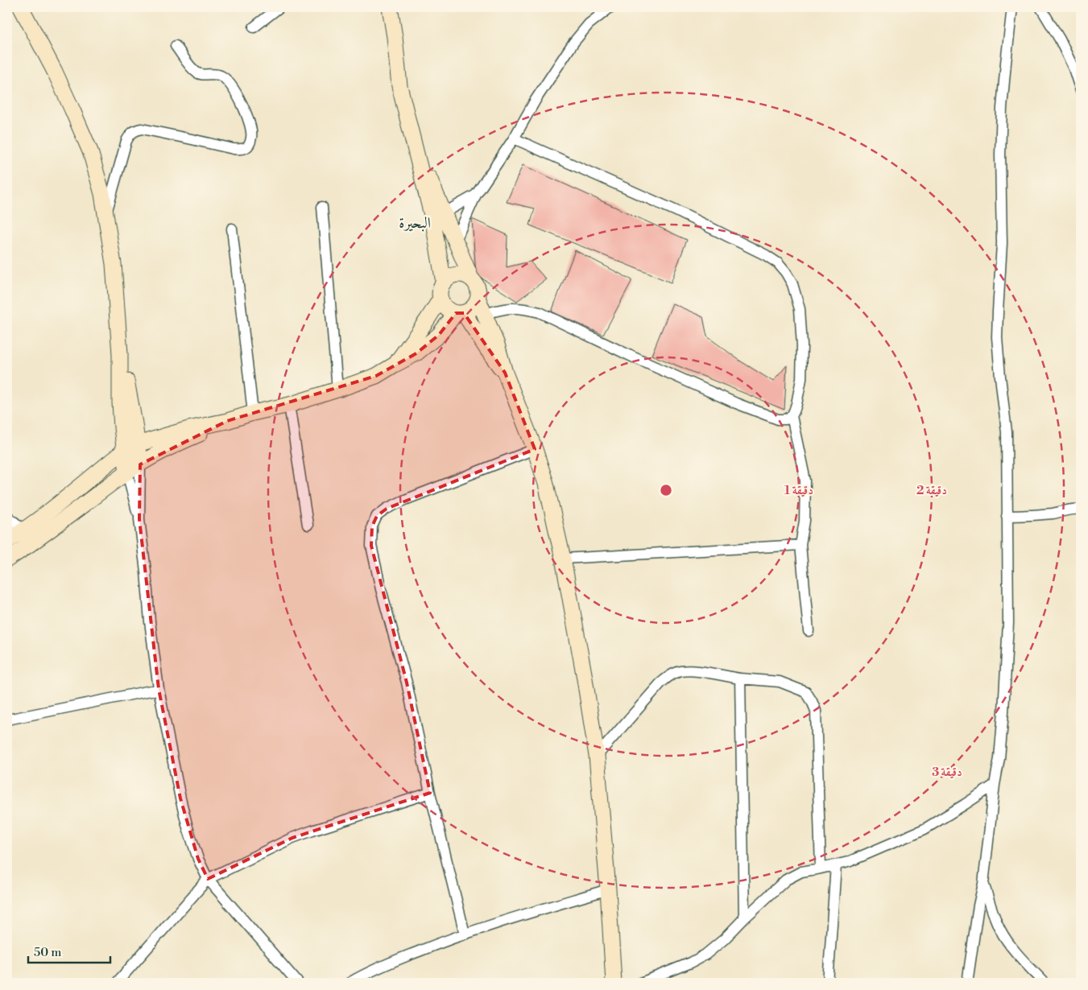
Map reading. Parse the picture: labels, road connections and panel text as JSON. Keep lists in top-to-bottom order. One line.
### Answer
{"districts":["البحيرة"],"scale_bar":"50 m","rings":["1 دقيقة","2 دقيقة","3 دقيقة"]}
